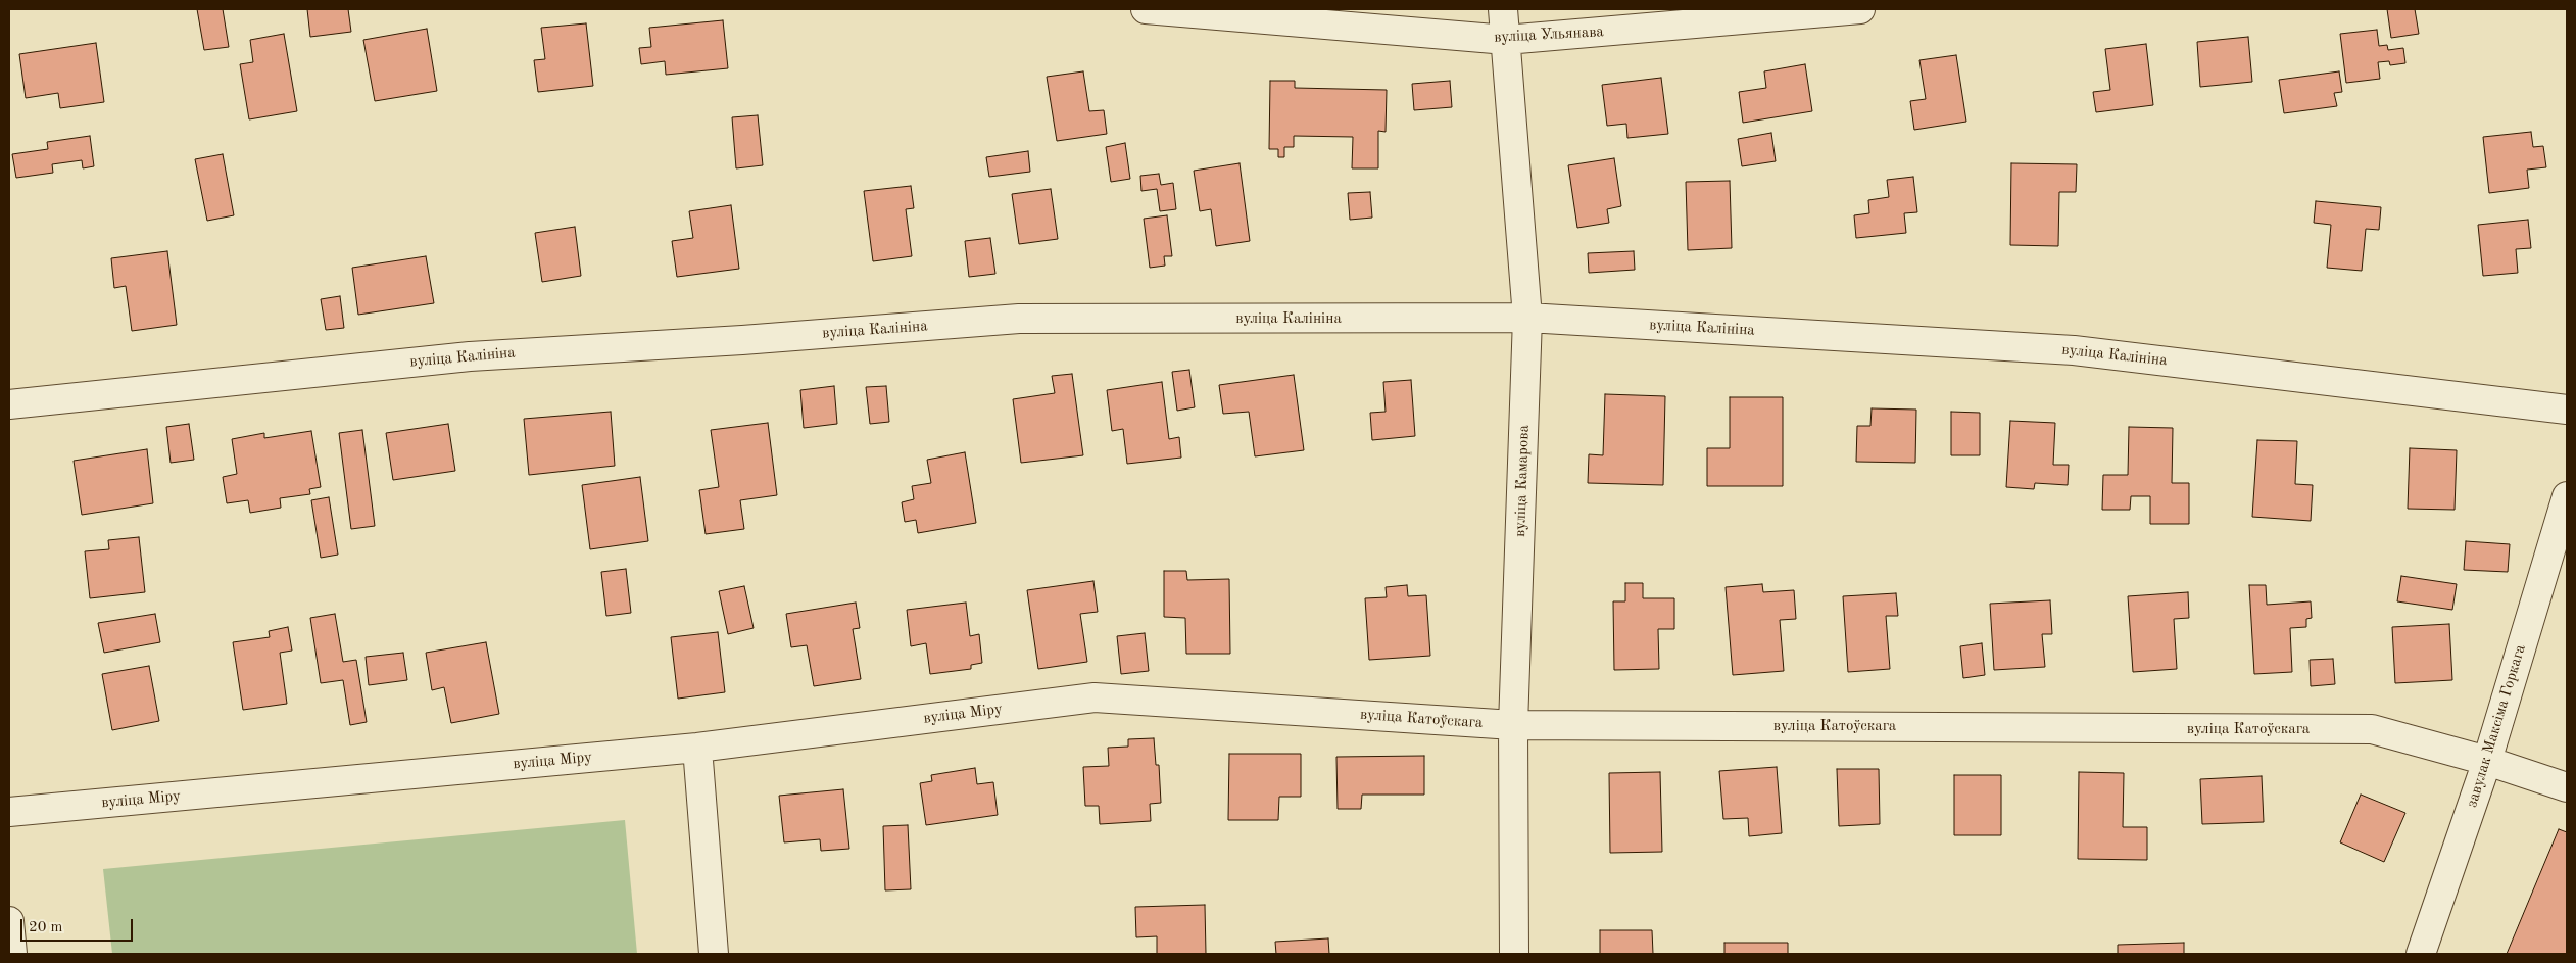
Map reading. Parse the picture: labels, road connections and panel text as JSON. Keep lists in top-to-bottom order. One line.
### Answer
{"streets":{"street":["вуліца Ульянава","вуліца Калініна","вуліца Камарова","вуліца Міру","вуліца Катоўскага","завулак Максіма Горкага"]},"crossings":[["вуліца Ульянава","вуліца Камарова"],["вуліца Калініна","вуліца Камарова"],["вуліца Камарова","вуліца Катоўскага"],["вуліца Міру","вуліца Катоўскага"],["вуліца Катоўскага","завулак Максіма Горкага"]],"scale_bar":"20 m"}
